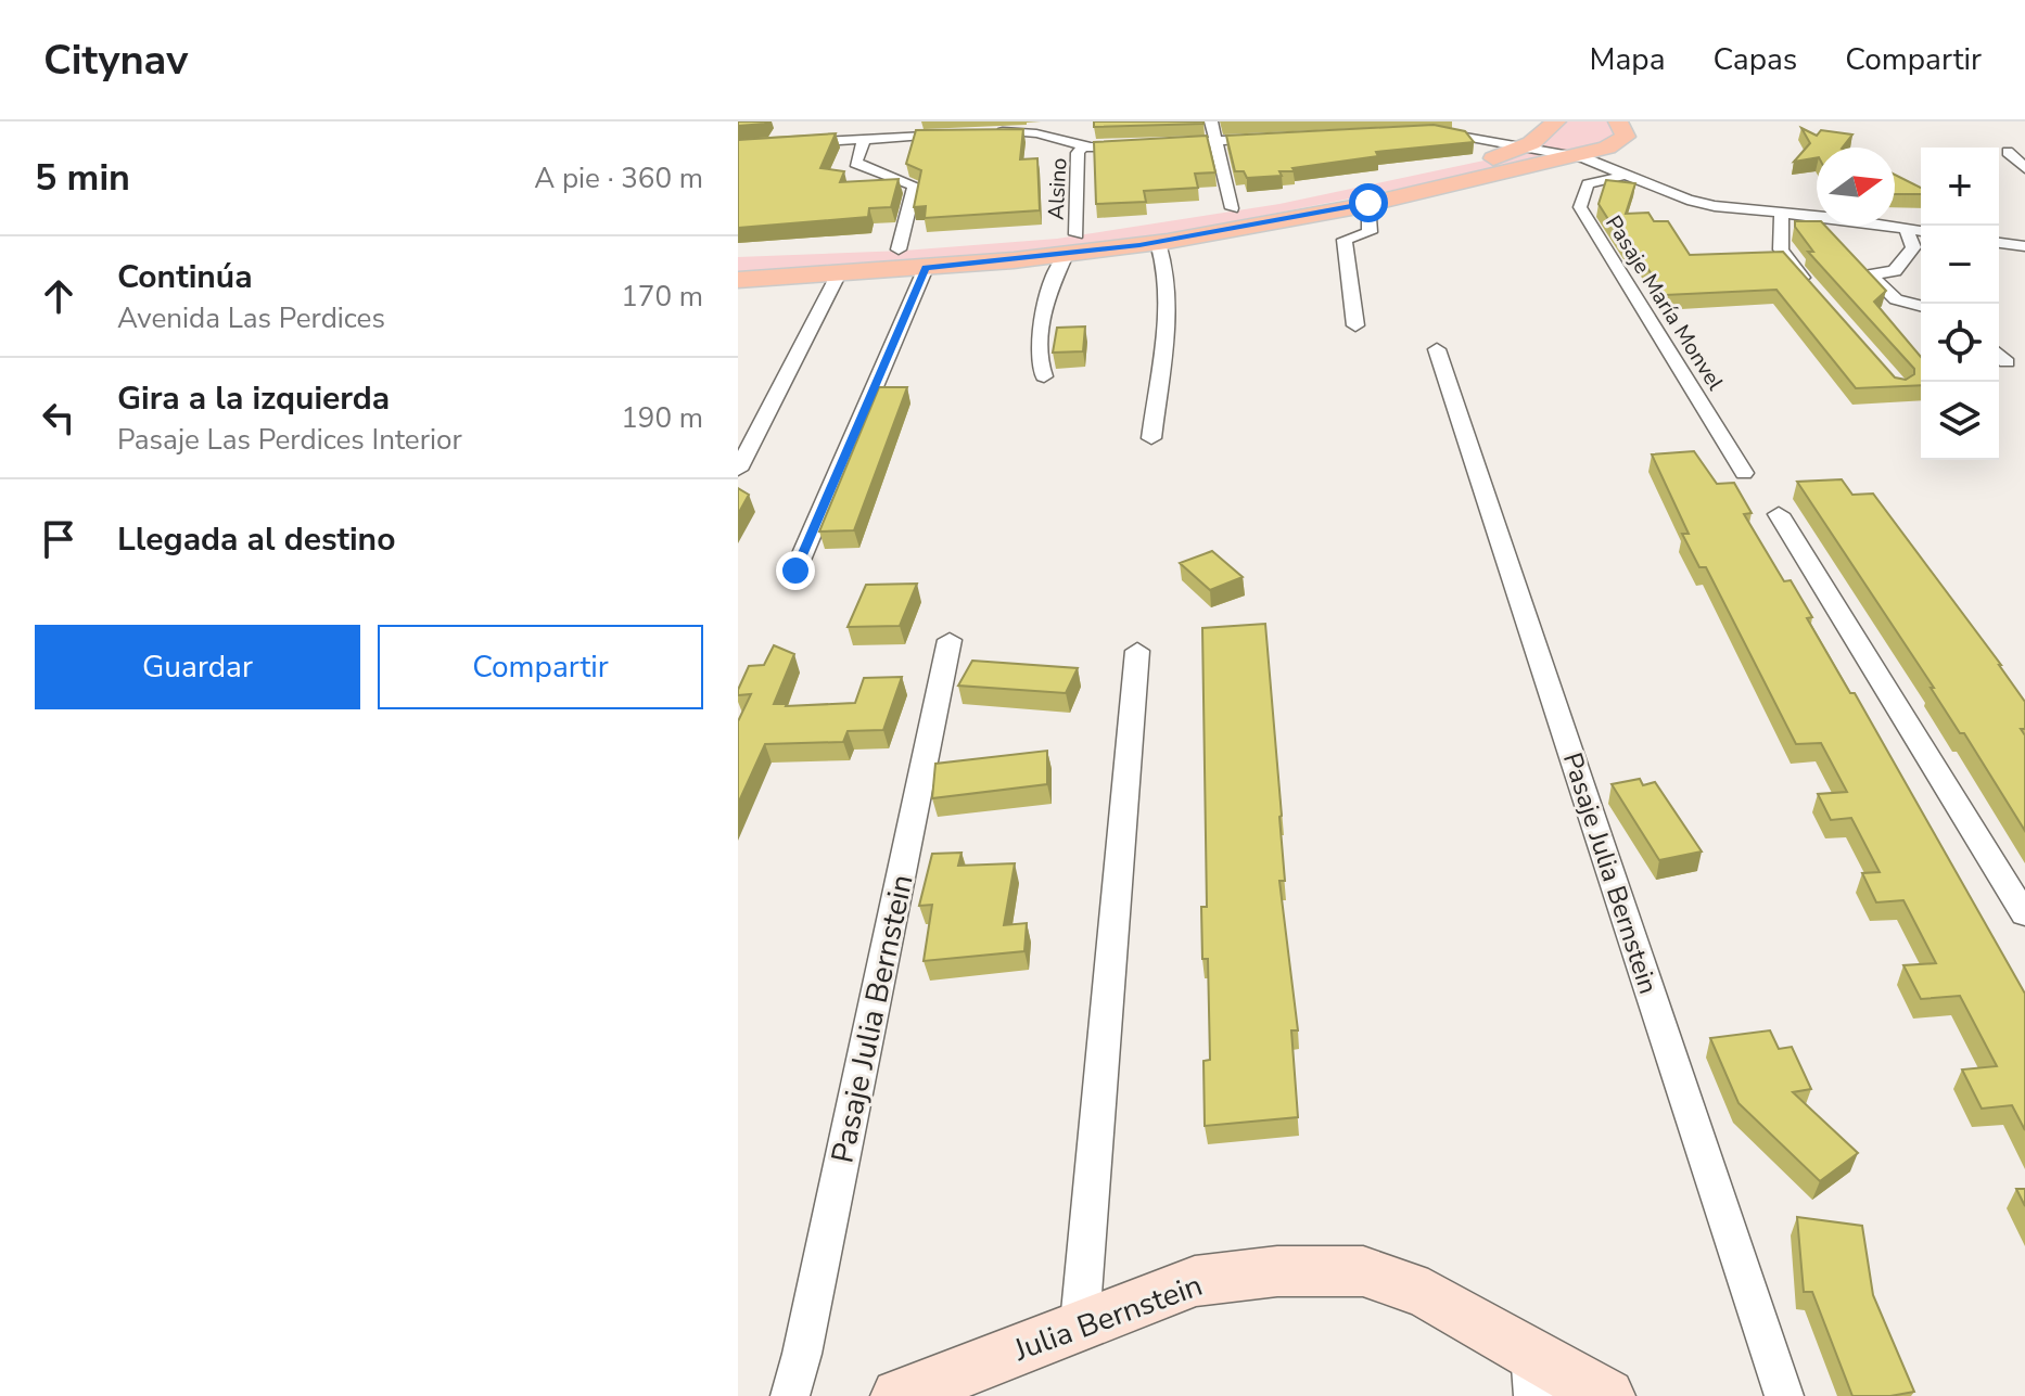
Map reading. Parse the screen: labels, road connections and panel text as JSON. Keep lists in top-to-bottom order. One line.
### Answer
{"streets":{"street":["Alsino","Pasaje María Monvel","Pasaje Julia Bernstein","Julia Bernstein"]},"north":"right","page":{"header":"Citynav","nav":["Mapa","Capas","Compartir"],"heading":["5 min","A pie · 360 m"],"map_buttons":["+","−"],"list":[["Continúa","Avenida Las Perdices","170 m"],["Gira a la izquierda","Pasaje Las Perdices Interior","190 m"],"Llegada al destino"],"buttons":["Guardar","Compartir"]}}
